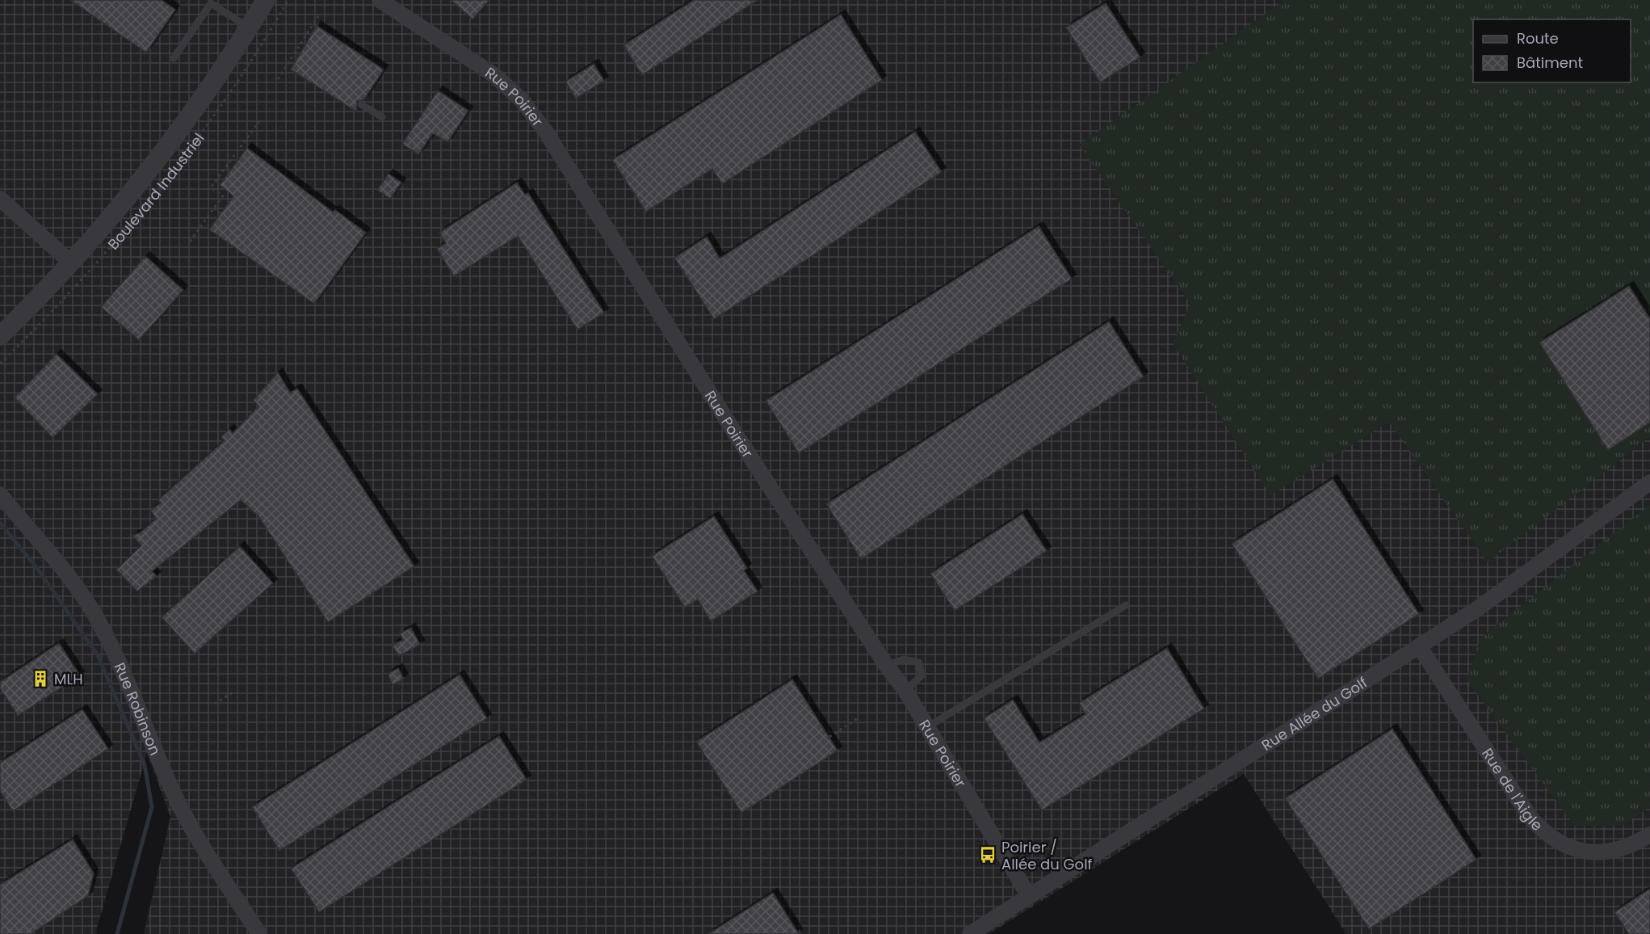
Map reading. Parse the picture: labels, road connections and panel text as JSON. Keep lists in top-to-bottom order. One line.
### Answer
{"streets":{"street":["Rue Poirier","Boulevard Industriel","Rue Robinson","Rue Allée du Golf","Rue de l'Aigle"]},"crossings":[["Rue Poirier","Rue Allée du Golf"],["Rue Allée du Golf","Rue de l'Aigle"]],"places":{"building":["MLH"],"bus stop":["Poirier / Allée du Golf"]},"legend":["Route","Bâtiment"]}
